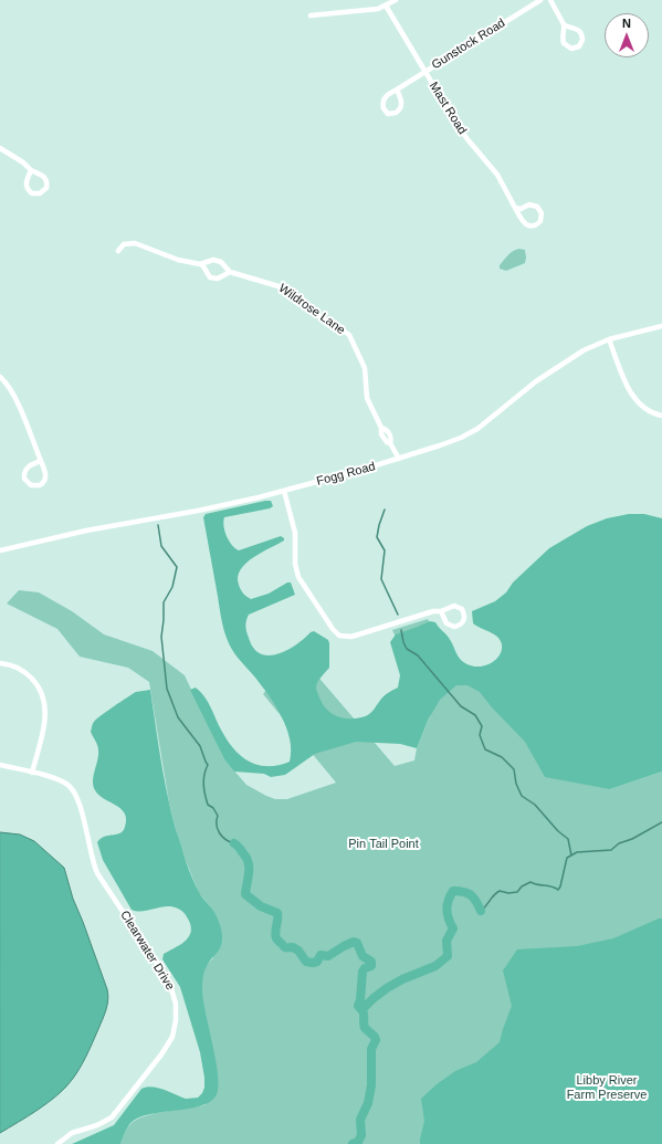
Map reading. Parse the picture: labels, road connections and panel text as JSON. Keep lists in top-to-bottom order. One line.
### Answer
{"streets":{"street":["Gunstock Road","Mast Road","Wildrose Lane","Fogg Road","Clearwater Drive"]},"crossings":[["Gunstock Road","Mast Road"],["Wildrose Lane","Fogg Road"]],"parks":["Pin Tail Point","Libby River Farm Preserve"],"north":"top"}
